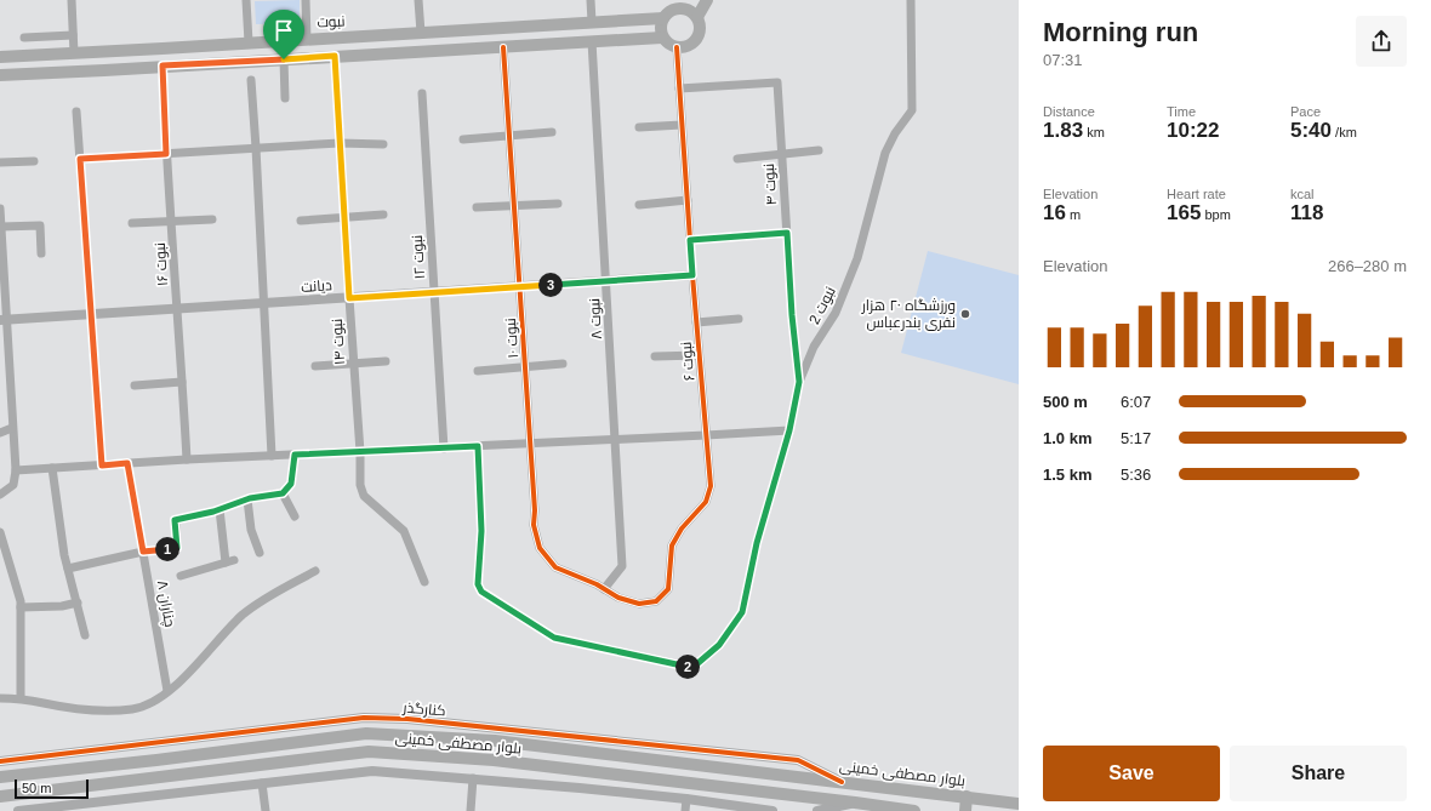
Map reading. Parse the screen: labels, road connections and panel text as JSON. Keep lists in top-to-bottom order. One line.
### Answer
{"streets":{"main road":["نبوت","بلوار مصطفی خمینی"],"street":["نبوت ۴","نبوت ۱۲","نبوت ۱۶","دیانت","نبوت 2","نبوت ۸","نبوت ۱۰","نبوت ۱۴","نبوت ۶","چناران ۸","کنارگذر"]},"crossings":[["نبوت","نبوت ۶"],["نبوت ۴","نبوت 2"],["نبوت ۴","نبوت ۶"],["نبوت ۱۲","دیانت"],["نبوت ۱۶","دیانت"],["دیانت","نبوت ۸"],["دیانت","نبوت ۱۰"],["دیانت","نبوت ۱۴"],["دیانت","نبوت ۶"],["نبوت ۸","نبوت ۱۰"],["نبوت ۸","نبوت ۶"],["نبوت ۱۰","نبوت ۶"],["کنارگذر","بلوار مصطفی خمینی"]],"places":["ورزشگاه ۲۰ هزار نفری بندرعباس"],"scale_bar":"50 m","page":{"heading":["Morning run","07:31"],"stats":[["Distance","1.83 km"],["Time","10:22"],["Pace","5:40 /km"],["Elevation","16 m"],["Heart rate","165 bpm"],["kcal","118"]],"chart":["Elevation","266–280 m"],"pins":["3","1","2"],"list":[{"name":"500 m","note":"6:07"},{"name":"1.0 km","note":"5:17"},{"name":"1.5 km","note":"5:36"}],"buttons":["Save","Share"],"scale":"50 m"}}
